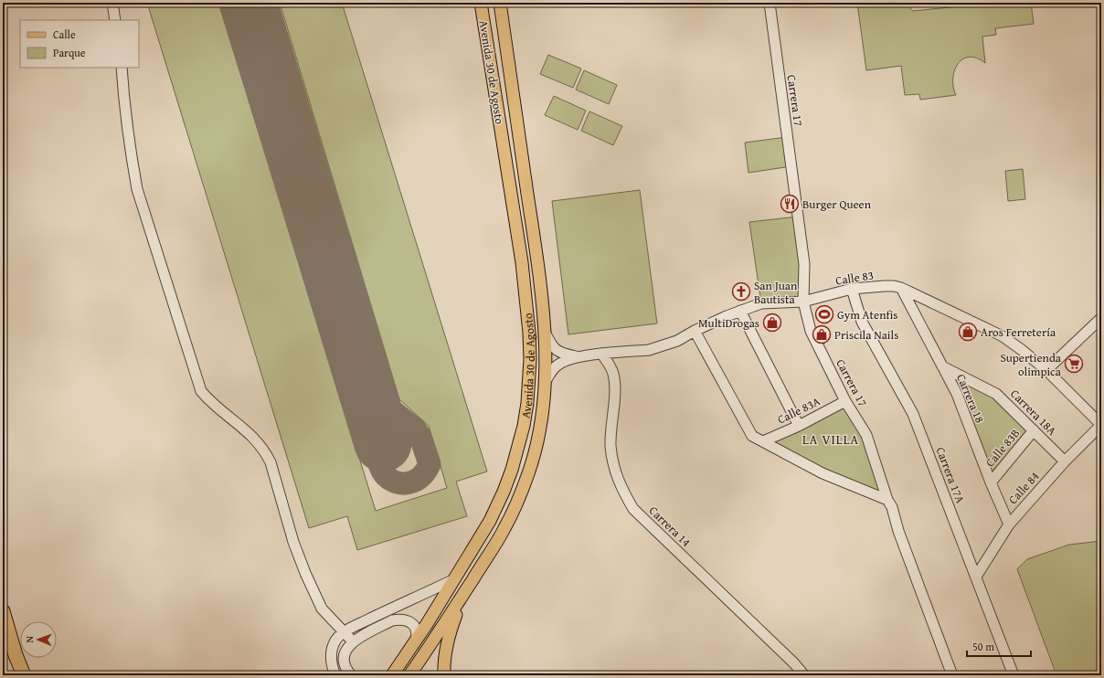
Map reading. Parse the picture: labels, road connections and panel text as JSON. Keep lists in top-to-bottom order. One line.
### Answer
{"streets":{"main road":["Avenida 30 de Agosto"],"street":["Carrera 17","Calle 83","Carrera 18","Calle 83A","Carrera 18A","Calle 83B","Carrera 17A","Calle 84","Carrera 14"]},"crossings":[["Avenida 30 de Agosto","Calle 83"],["Carrera 17","Calle 83"],["Carrera 17","Calle 83A"],["Calle 83","Carrera 18"],["Calle 83","Carrera 17A"],["Calle 83","Calle 84"],["Calle 83","Carrera 14"],["Carrera 18","Carrera 18A"],["Carrera 18","Calle 83B"],["Carrera 18","Calle 84"],["Carrera 18A","Calle 83B"],["Carrera 18A","Calle 84"],["Carrera 17A","Calle 84"]],"districts":["LA VILLA"],"places":{"restaurant":["Burger Queen"],"church":["San Juan Bautista"],"sports":["Gym Atenfis"],"shop":["MultiDrogas","Aros Ferretería","Priscila Nails"],"supermarket":["Supertienda olimpica"]},"legend":["Calle","Parque"],"scale_bar":"50 m","north":"left"}
